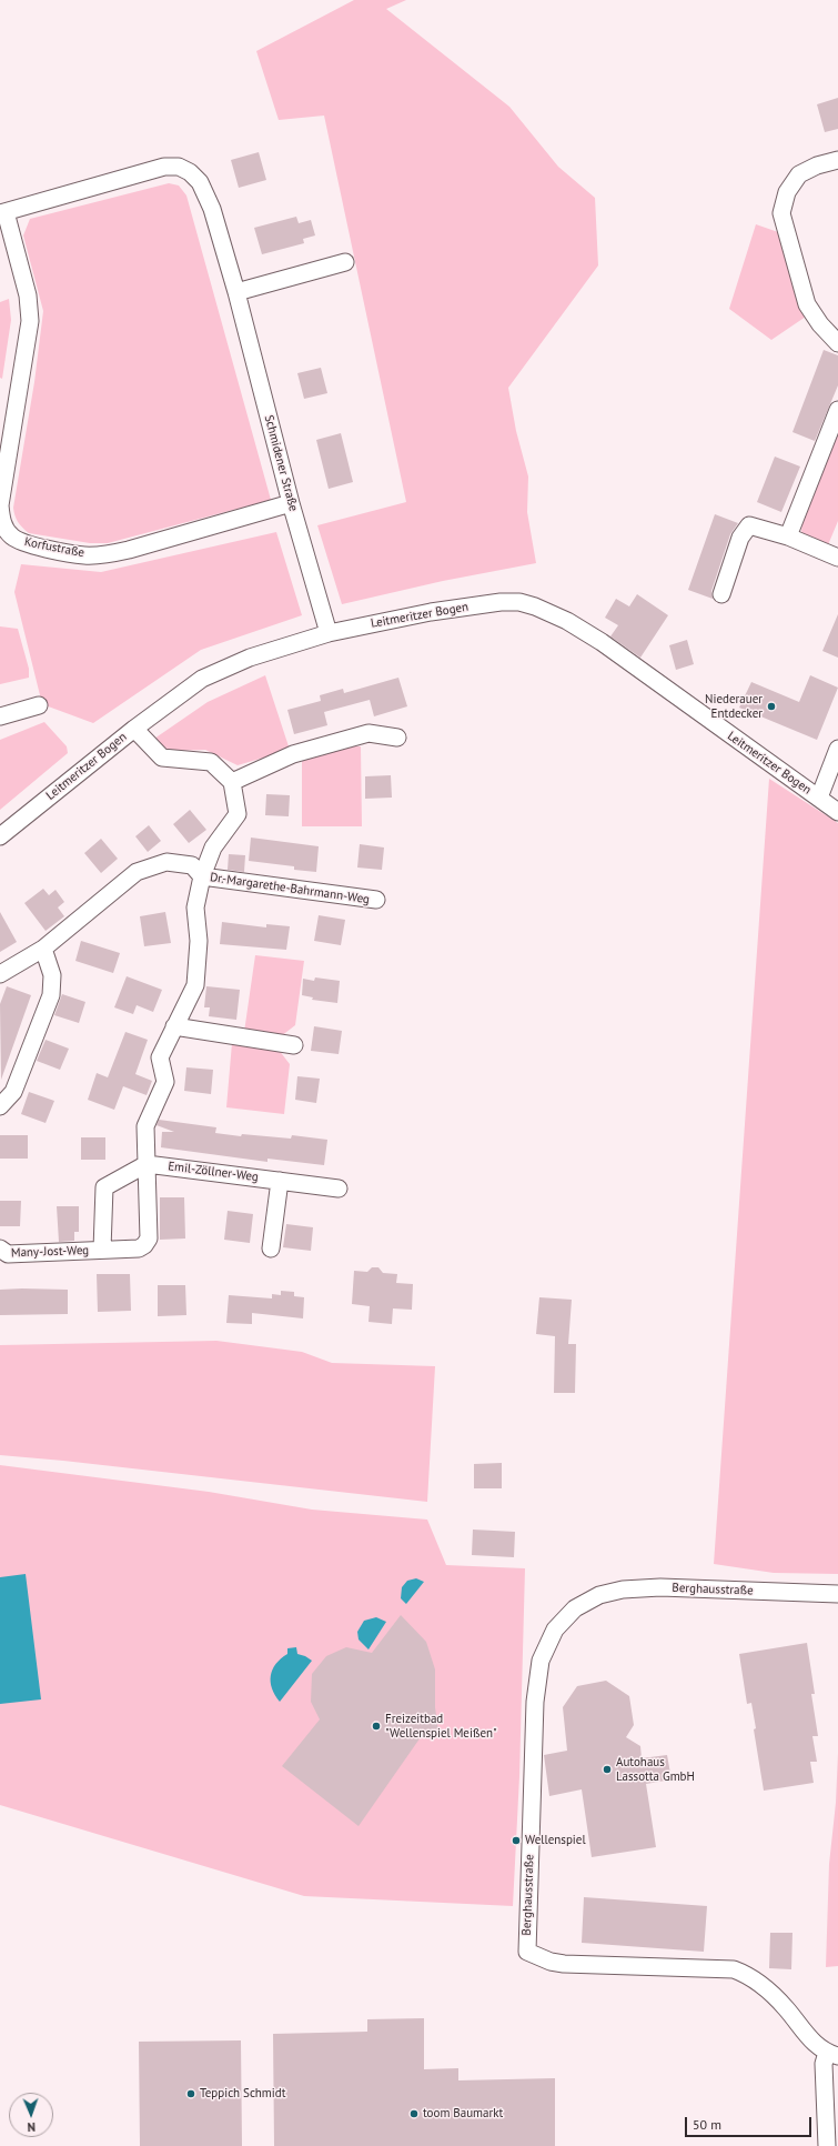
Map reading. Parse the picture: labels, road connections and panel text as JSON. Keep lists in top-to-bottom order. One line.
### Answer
{"streets":{"street":["Schmidener Straße","Korfustraße","Leitmeritzer Bogen","Dr.-Margarethe-Bahrmann-Weg","Emil-Zöllner-Weg","Many-Jost-Weg","Berghausstraße"]},"crossings":[["Schmidener Straße","Korfustraße"],["Schmidener Straße","Leitmeritzer Bogen"],["Dr.-Margarethe-Bahrmann-Weg","Many-Jost-Weg"],["Emil-Zöllner-Weg","Many-Jost-Weg"]],"places":["Niederauer Entdecker","Freizeitbad \"Wellenspiel Meißen\"","Autohaus Lassotta GmbH","Wellenspiel","Teppich Schmidt","toom Baumarkt"],"scale_bar":"50 m","north":"bottom"}
